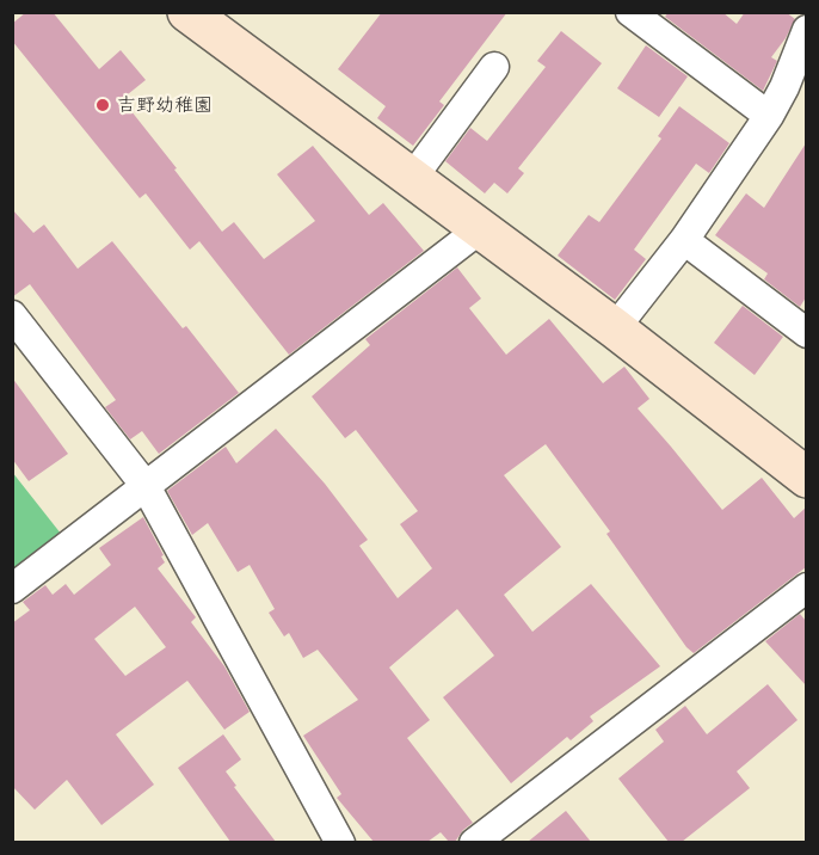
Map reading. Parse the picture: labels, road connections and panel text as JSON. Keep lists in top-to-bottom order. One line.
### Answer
{"places":["吉野幼稚園"]}
